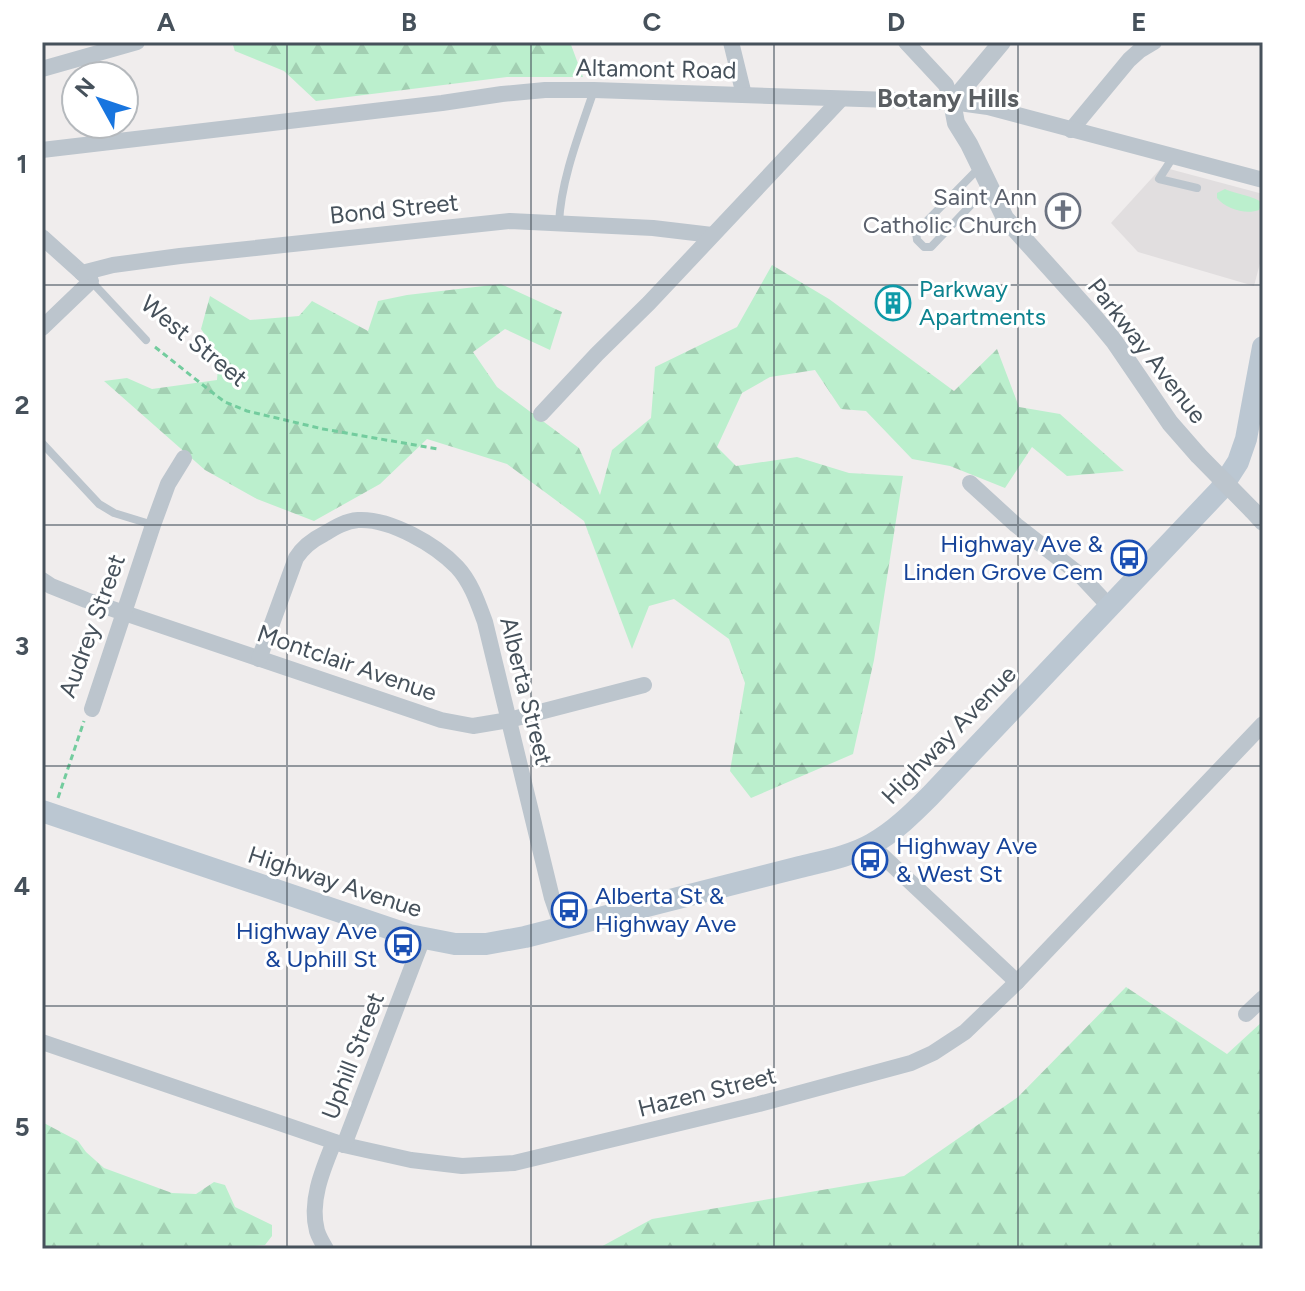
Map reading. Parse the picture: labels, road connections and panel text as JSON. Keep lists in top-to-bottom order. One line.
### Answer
{"streets":{"main road":["Highway Avenue"],"street":["Altamont Road","Bond Street","West Street","Parkway Avenue","Audrey Street","Montclair Avenue","Alberta Street","Uphill Street","Hazen Street"]},"crossings":[["Altamont Road","Parkway Avenue"],["Bond Street","West Street"],["Audrey Street","Montclair Avenue"],["Audrey Street","Highway Avenue"],["Montclair Avenue","Alberta Street"],["Alberta Street","Highway Avenue"],["Highway Avenue","Uphill Street"],["Uphill Street","Hazen Street"]],"districts":["Botany Hills"],"places":{"church":["Saint Ann Catholic Church"],"building":["Parkway Apartments"],"bus stop":["Highway Ave & Linden Grove Cem","Highway Ave & West St","Alberta St & Highway Ave","Highway Ave & Uphill St"]},"north":"top left","grid":{"columns":["A","B","C","D","E"],"rows":["1","2","3","4","5"]}}
